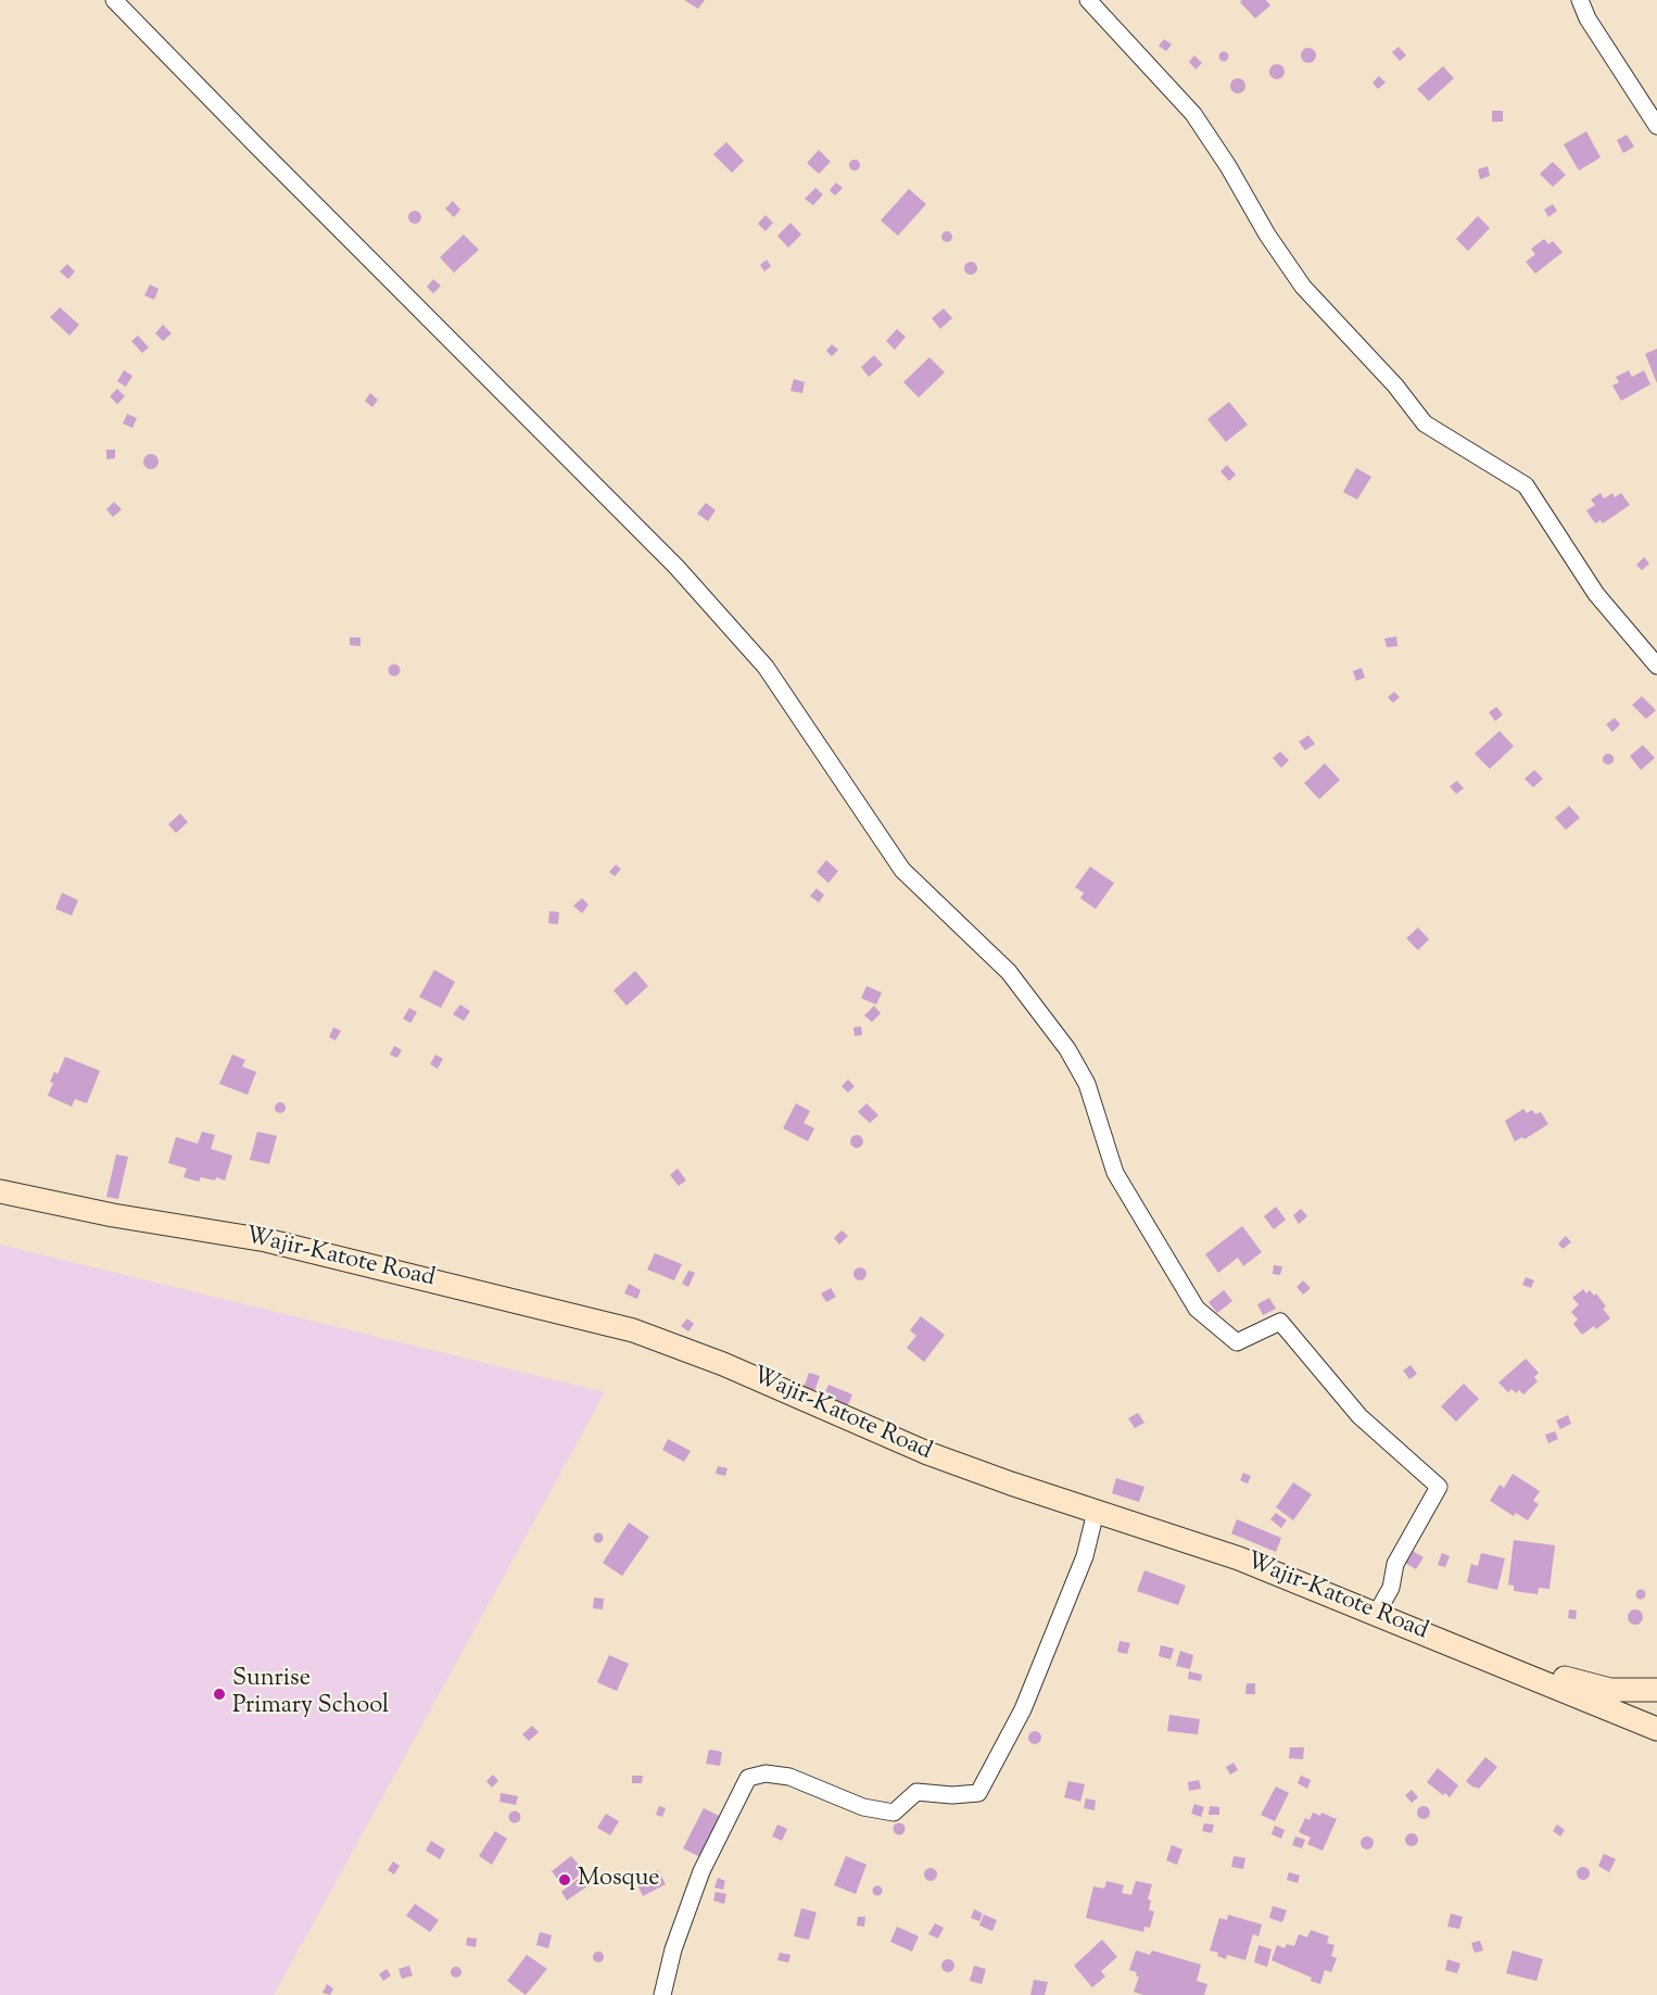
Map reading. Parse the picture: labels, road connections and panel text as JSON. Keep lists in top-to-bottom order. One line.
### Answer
{"streets":{"street":["Wajir-Katote Road"]},"places":["Sunrise Primary School","Mosque"]}
